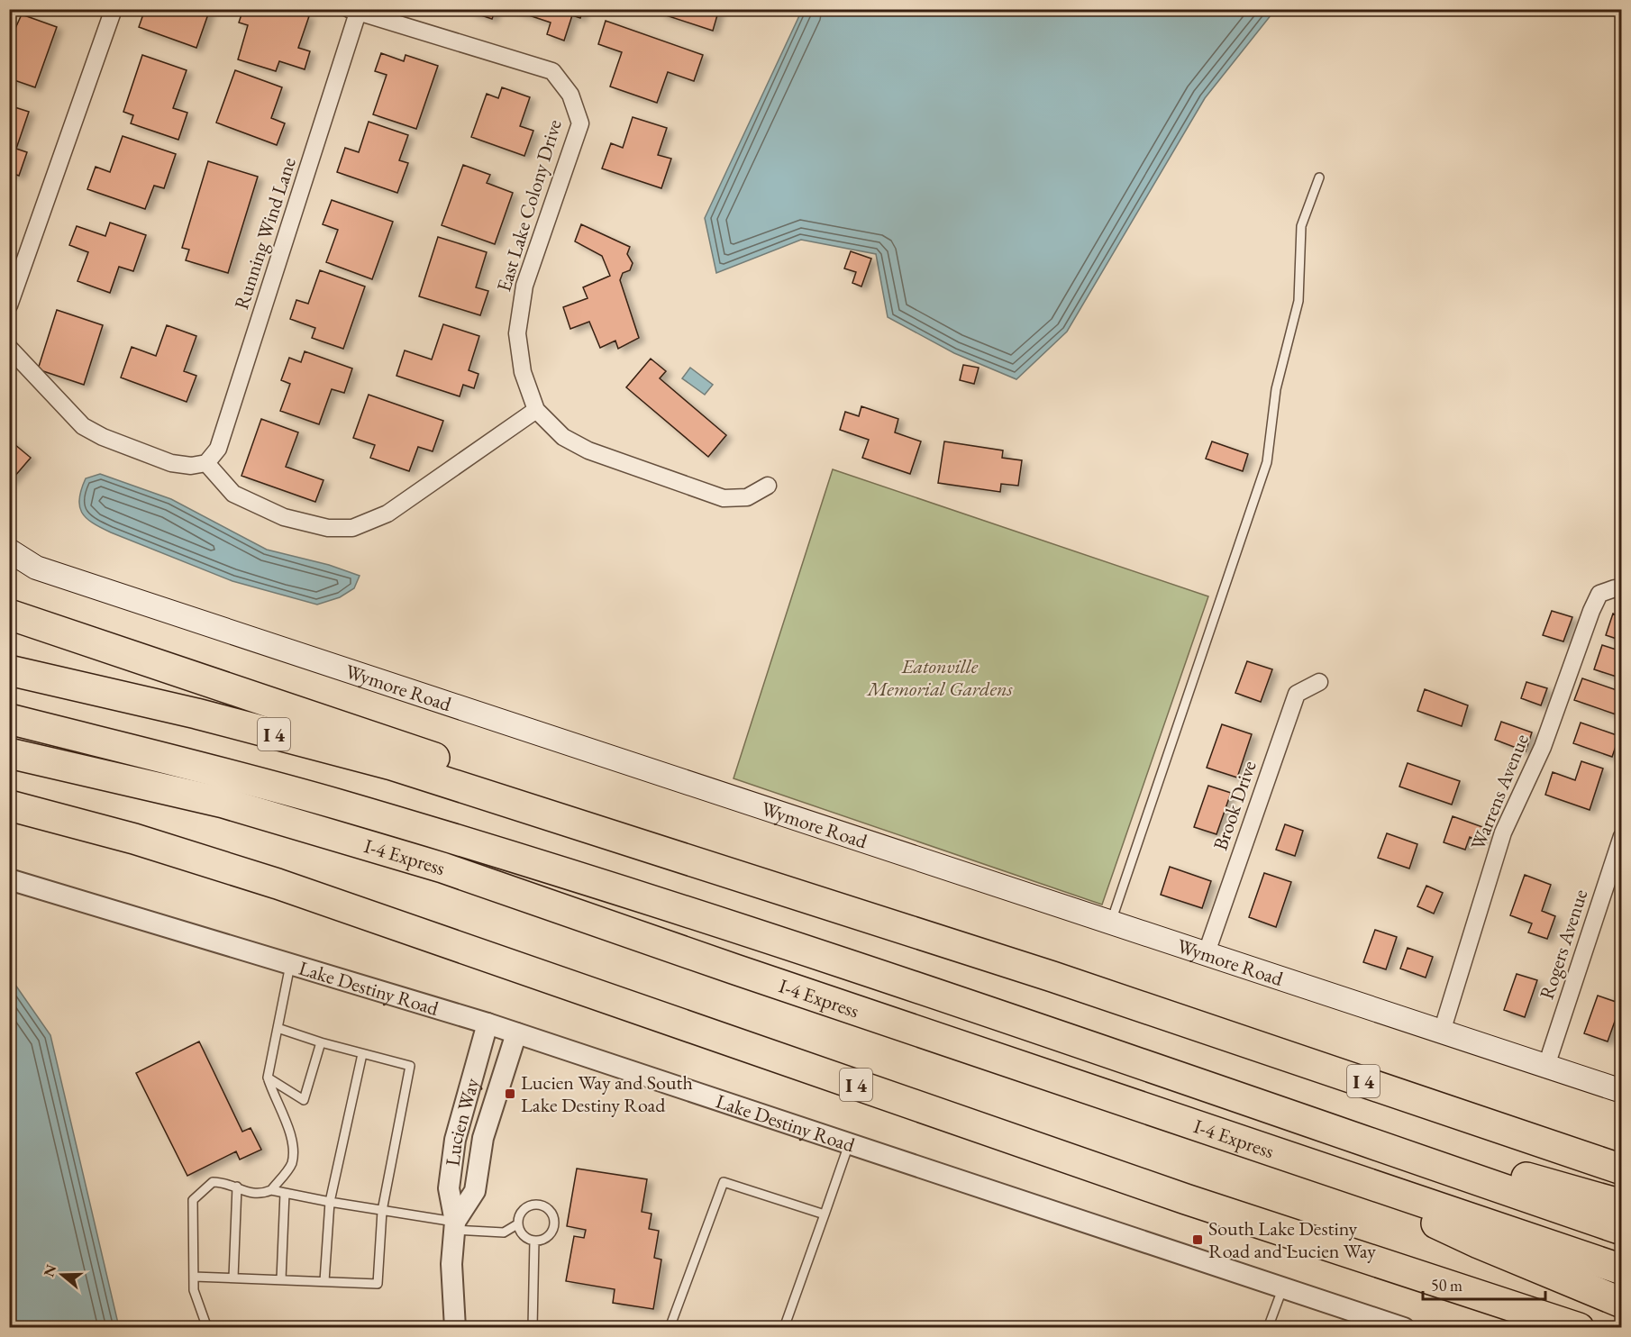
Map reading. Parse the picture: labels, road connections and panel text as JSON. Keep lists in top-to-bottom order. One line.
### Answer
{"streets":{"highway":["I 4","I-4 Express"],"main road":["Wymore Road"],"street":["East Lake Colony Drive","Running Wind Lane","Warrens Avenue","Brook Drive","Rogers Avenue","Lake Destiny Road","Lucien Way"]},"crossings":[["East Lake Colony Drive","Running Wind Lane"],["Wymore Road","Warrens Avenue"],["Wymore Road","Brook Drive"],["Wymore Road","Rogers Avenue"],["Lake Destiny Road","Lucien Way"]],"parks":["Eatonville Memorial Gardens"],"places":{"transit":["Lucien Way and South Lake Destiny Road","South Lake Destiny Road and Lucien Way"]},"scale_bar":"50 m","north":"left"}
